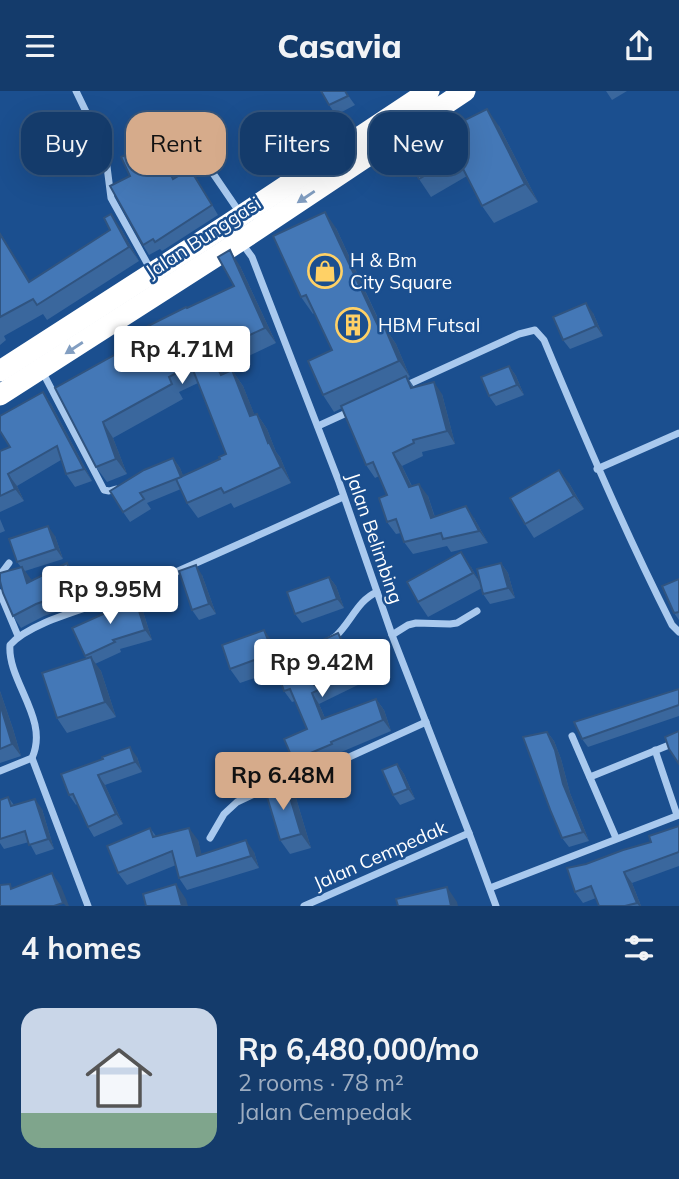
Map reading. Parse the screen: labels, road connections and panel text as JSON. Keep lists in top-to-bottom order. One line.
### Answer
{"streets":{"highway":["Jalan Bunggasi"],"street":["Jalan Belimbing","Jalan Cempedak"]},"crossings":[["Jalan Bunggasi","Jalan Belimbing"],["Jalan Belimbing","Jalan Cempedak"]],"places":{"shop":["H & Bm City Square"],"building":["HBM Futsal"]},"page":{"header":"Casavia","chip":["Buy","Rent","Filters","New"],"price":["Rp 4.71M","Rp 9.95M","Rp 9.42M","Rp 6.48M"],"heading":"4 homes","list":[{"name":"Rp 6,480,000/mo","note":"2 rooms · 78 m² · Jalan Cempedak"}]}}
